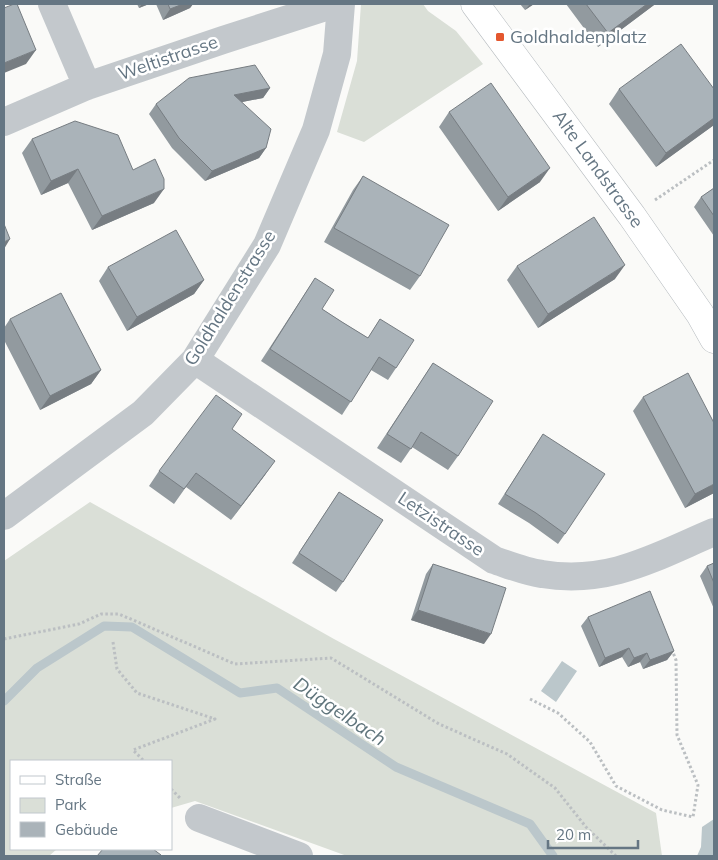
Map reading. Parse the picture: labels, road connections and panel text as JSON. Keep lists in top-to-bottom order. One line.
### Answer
{"streets":{"main road":["Alte Landstrasse"],"street":["Weltistrasse","Goldhaldenstrasse","Letzistrasse"]},"crossings":[["Goldhaldenstrasse","Letzistrasse"]],"water":["Düggelbach"],"places":{"transit":["Goldhaldenplatz"]},"legend":["Straße","Park","Gebäude"],"scale_bar":"20 m"}
